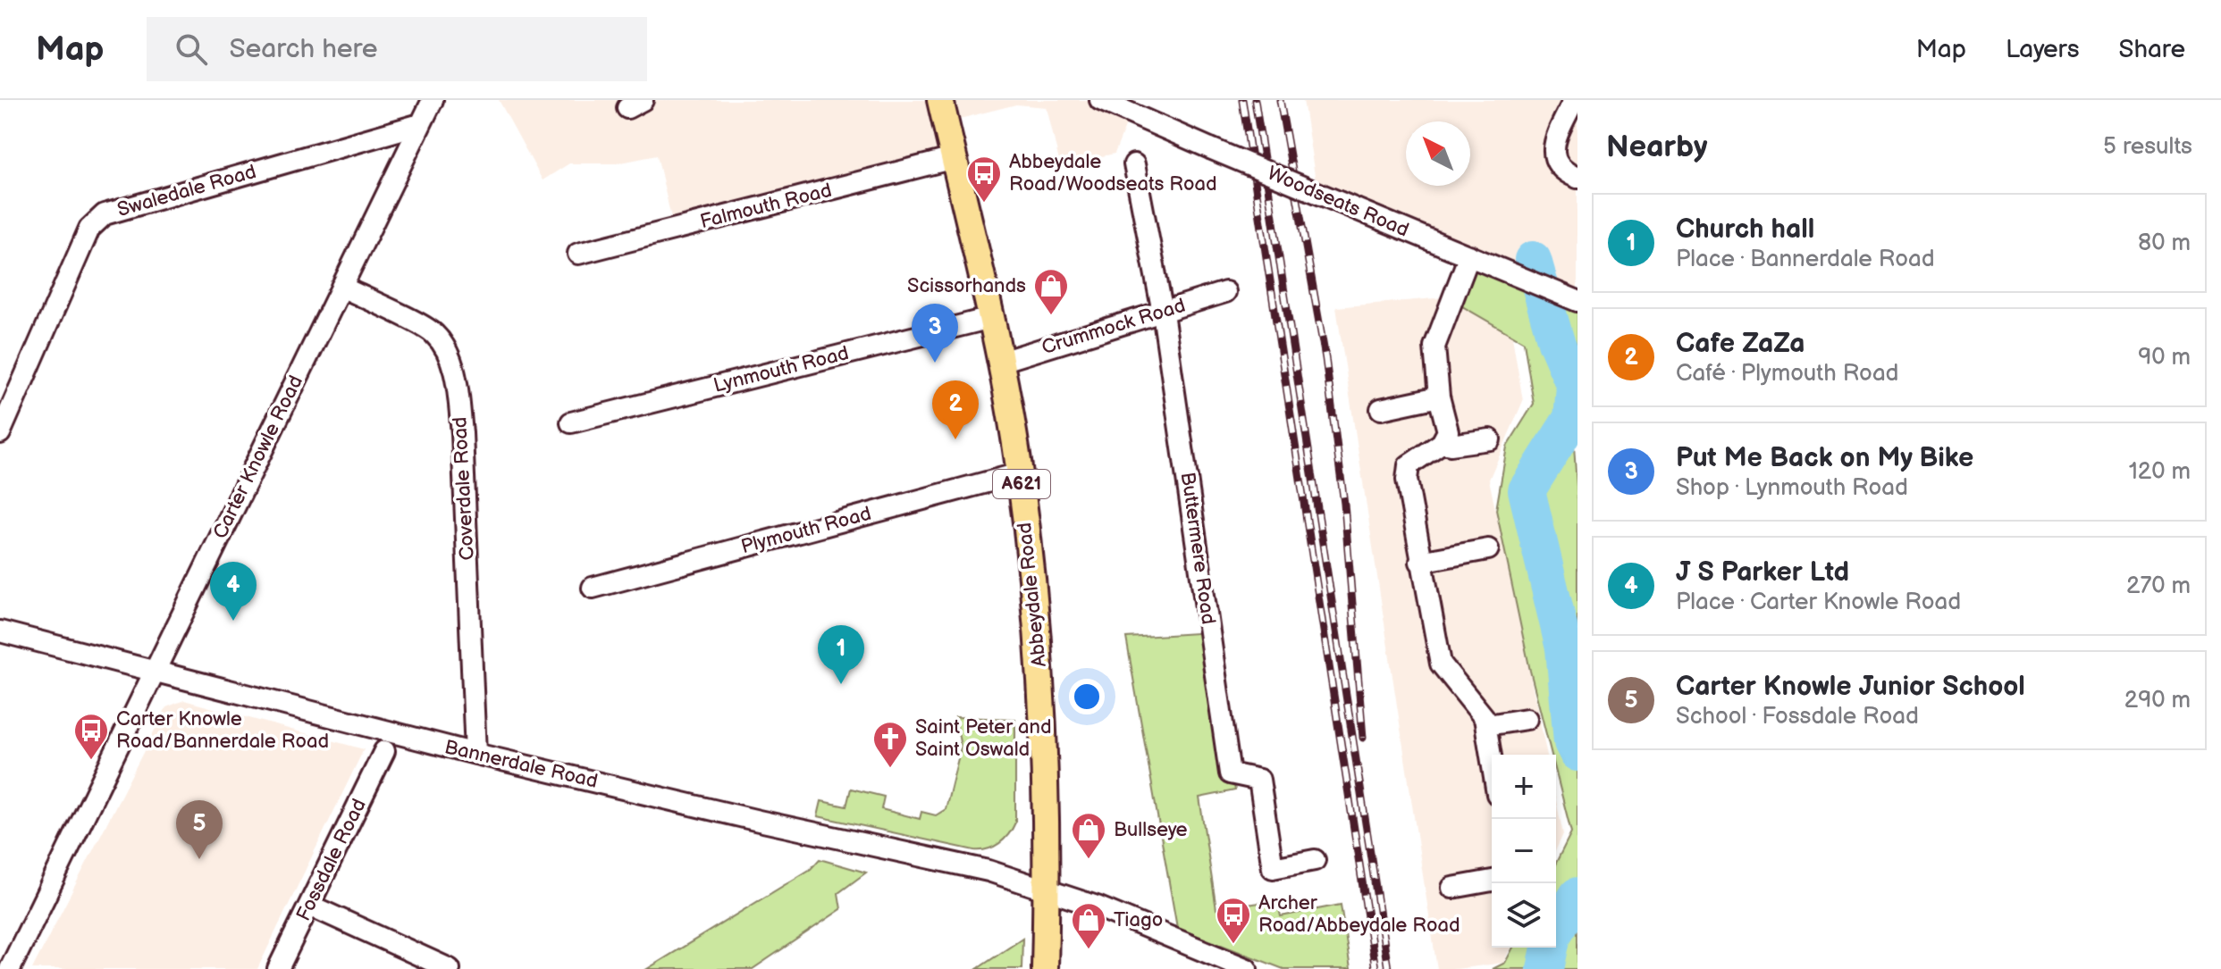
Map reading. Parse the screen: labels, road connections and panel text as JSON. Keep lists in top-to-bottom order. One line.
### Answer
{"streets":{"main road":["A621","Abbeydale Road"],"street":["Swaledale Road","Woodseats Road","Falmouth Road","Crummock Road","Lynmouth Road","Carter Knowle Road","Coverdale Road","Plymouth Road","Buttermere Road","Bannerdale Road","Fossdale Road"]},"crossings":[["Swaledale Road","Carter Knowle Road"],["Falmouth Road","Abbeydale Road"],["Crummock Road","Buttermere Road"],["Crummock Road","Abbeydale Road"],["Lynmouth Road","Abbeydale Road"],["Carter Knowle Road","Coverdale Road"],["Carter Knowle Road","Bannerdale Road"],["Coverdale Road","Bannerdale Road"],["Plymouth Road","Abbeydale Road"],["Abbeydale Road","Bannerdale Road"]],"places":{"bus stop":["Abbeydale Road/Woodseats Road","Carter Knowle Road/Bannerdale Road","Archer Road/Abbeydale Road"],"shop":["Scissorhands","Bullseye","Tiago"],"church":["Saint Peter and Saint Oswald"]},"north":"top left","page":{"header":"Map","search":"Search here","nav":["Map","Layers","Share"],"heading":["Nearby","5 results"],"list":[{"mark":"1","name":"Church hall","note":"Place · Bannerdale Road","value":"80 m"},{"mark":"2","name":"Cafe ZaZa","note":"Café · Plymouth Road","value":"90 m"},{"mark":"3","name":"Put Me Back on My Bike","note":"Shop · Lynmouth Road","value":"120 m"},{"mark":"4","name":"J S Parker Ltd","note":"Place · Carter Knowle Road","value":"270 m"},{"mark":"5","name":"Carter Knowle Junior School","note":"School · Fossdale Road","value":"290 m"}],"pins":["3","2","4","1","5"],"map_buttons":["+","−"]}}
